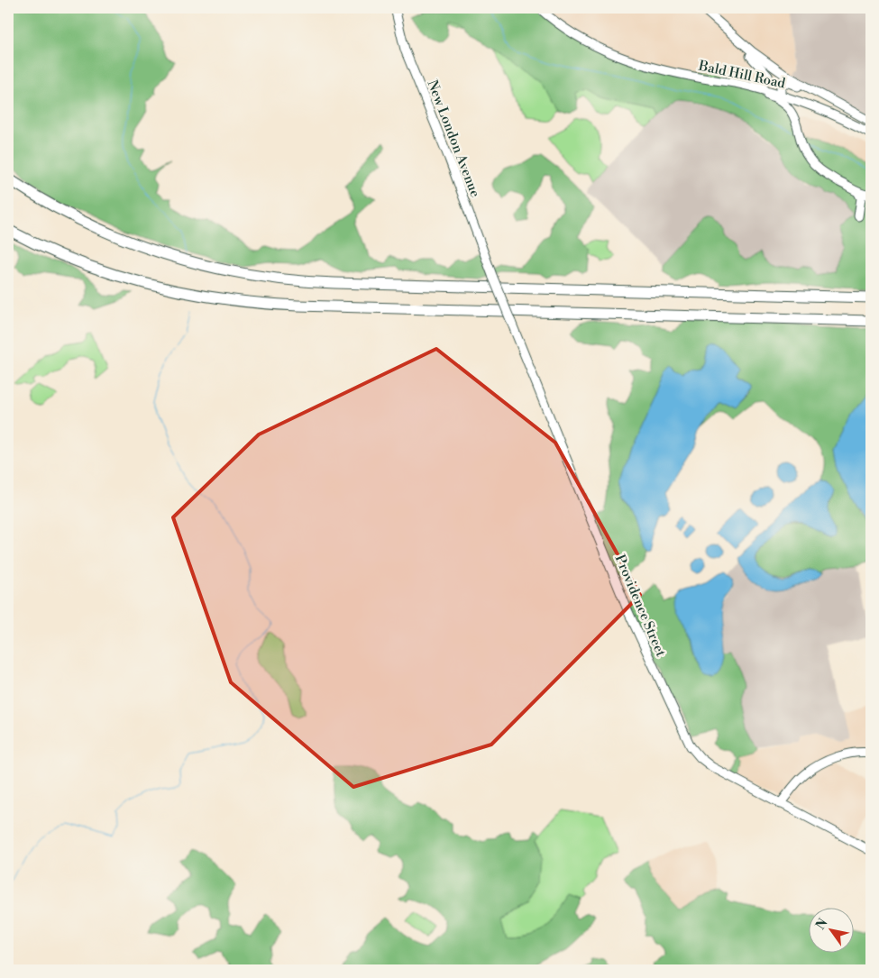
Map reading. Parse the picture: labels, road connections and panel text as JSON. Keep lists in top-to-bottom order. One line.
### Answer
{"streets":{"main road":["Bald Hill Road","New London Avenue","Providence Street"]},"crossings":[["New London Avenue","Providence Street"]],"north":"top left"}
